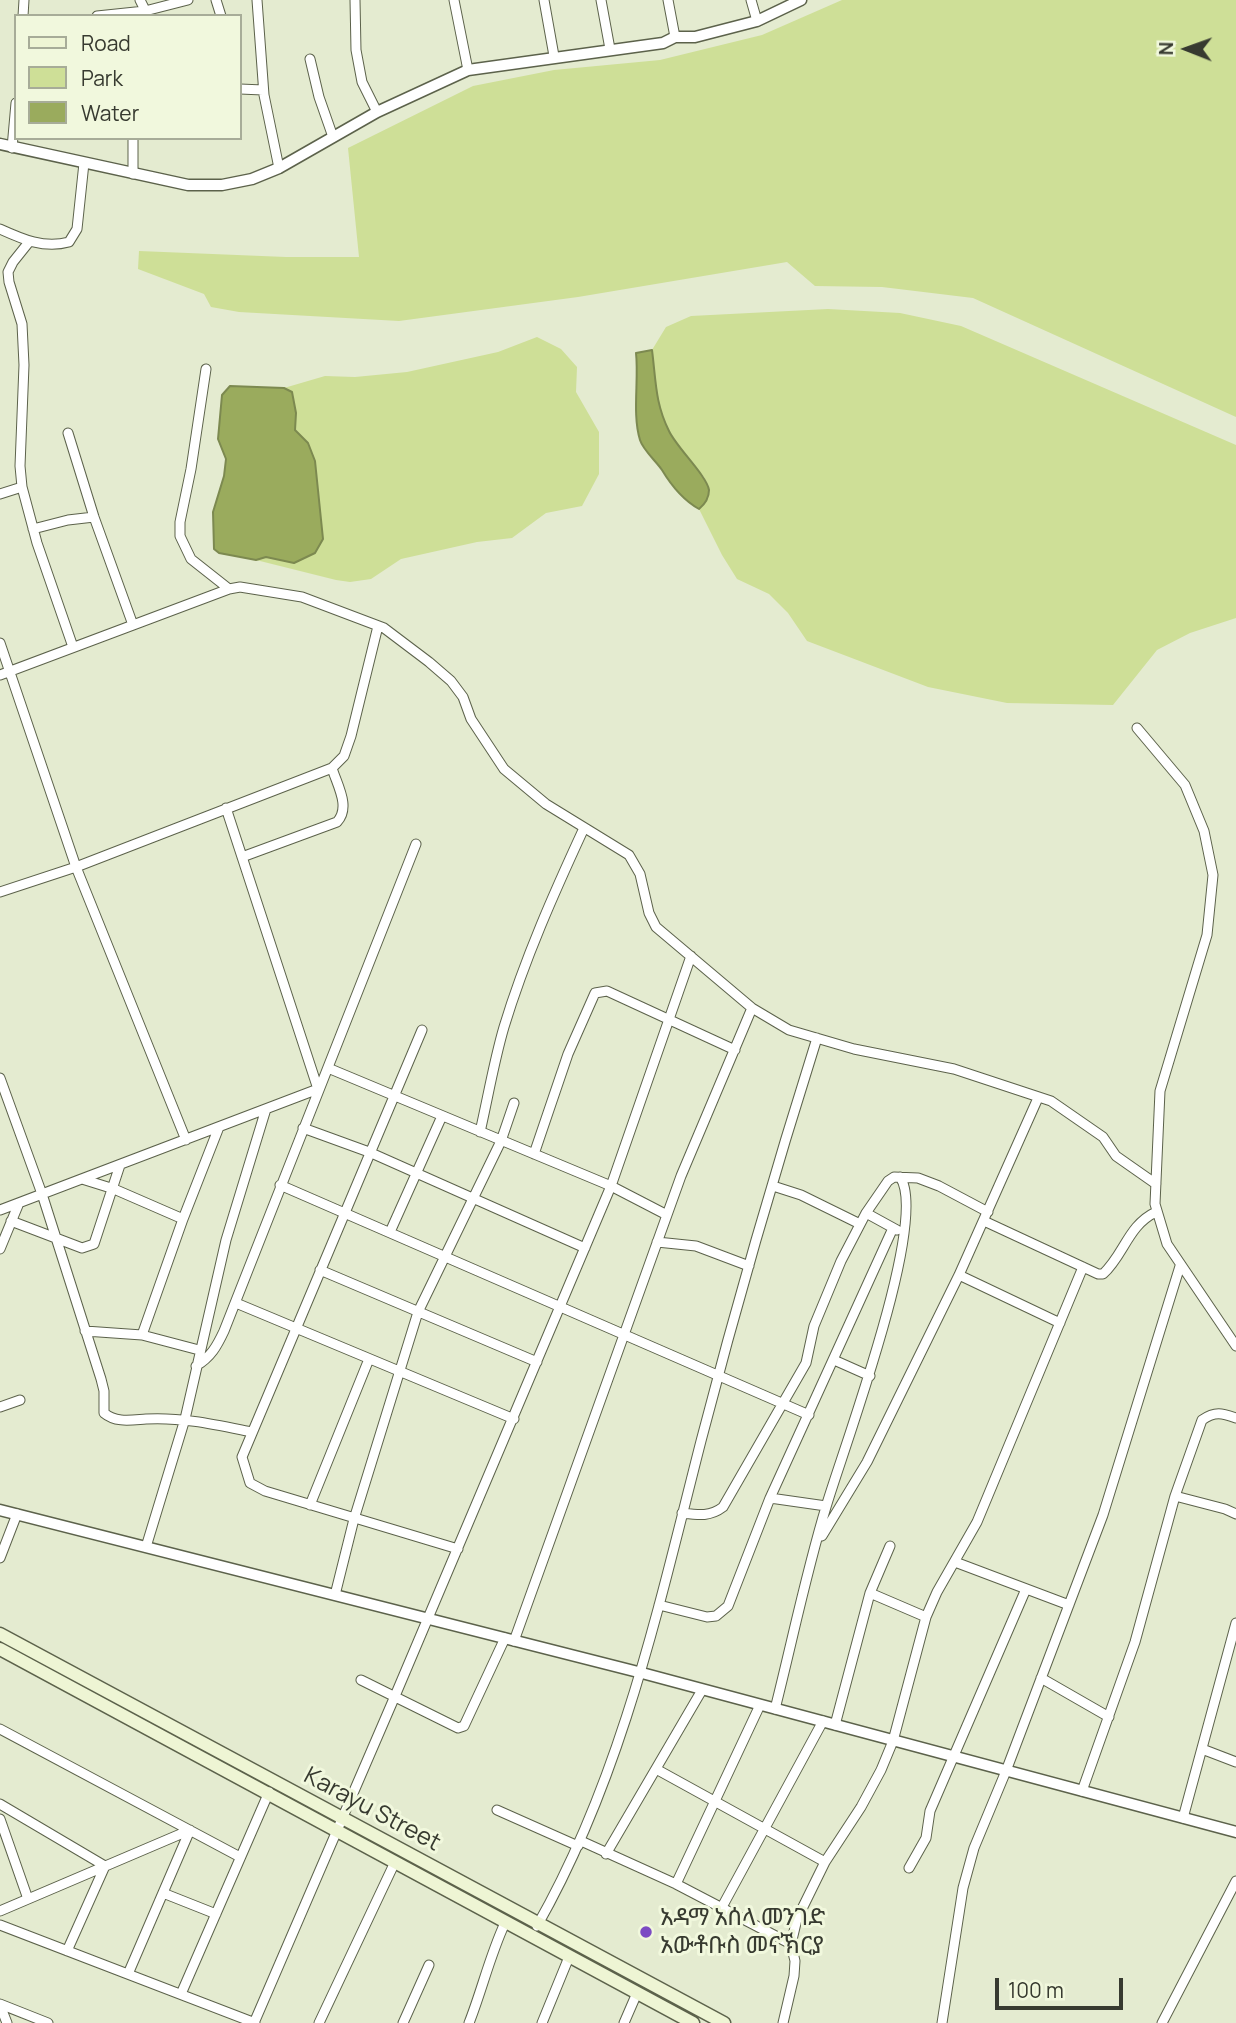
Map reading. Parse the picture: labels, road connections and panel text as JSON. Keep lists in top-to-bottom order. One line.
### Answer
{"streets":{"main road":["Karayu Street"]},"places":["አዳማ አሰላ መንገድ አውቶቡስ መናኽርያ"],"legend":["Road","Park","Water"],"scale_bar":"100 m","north":"left"}
